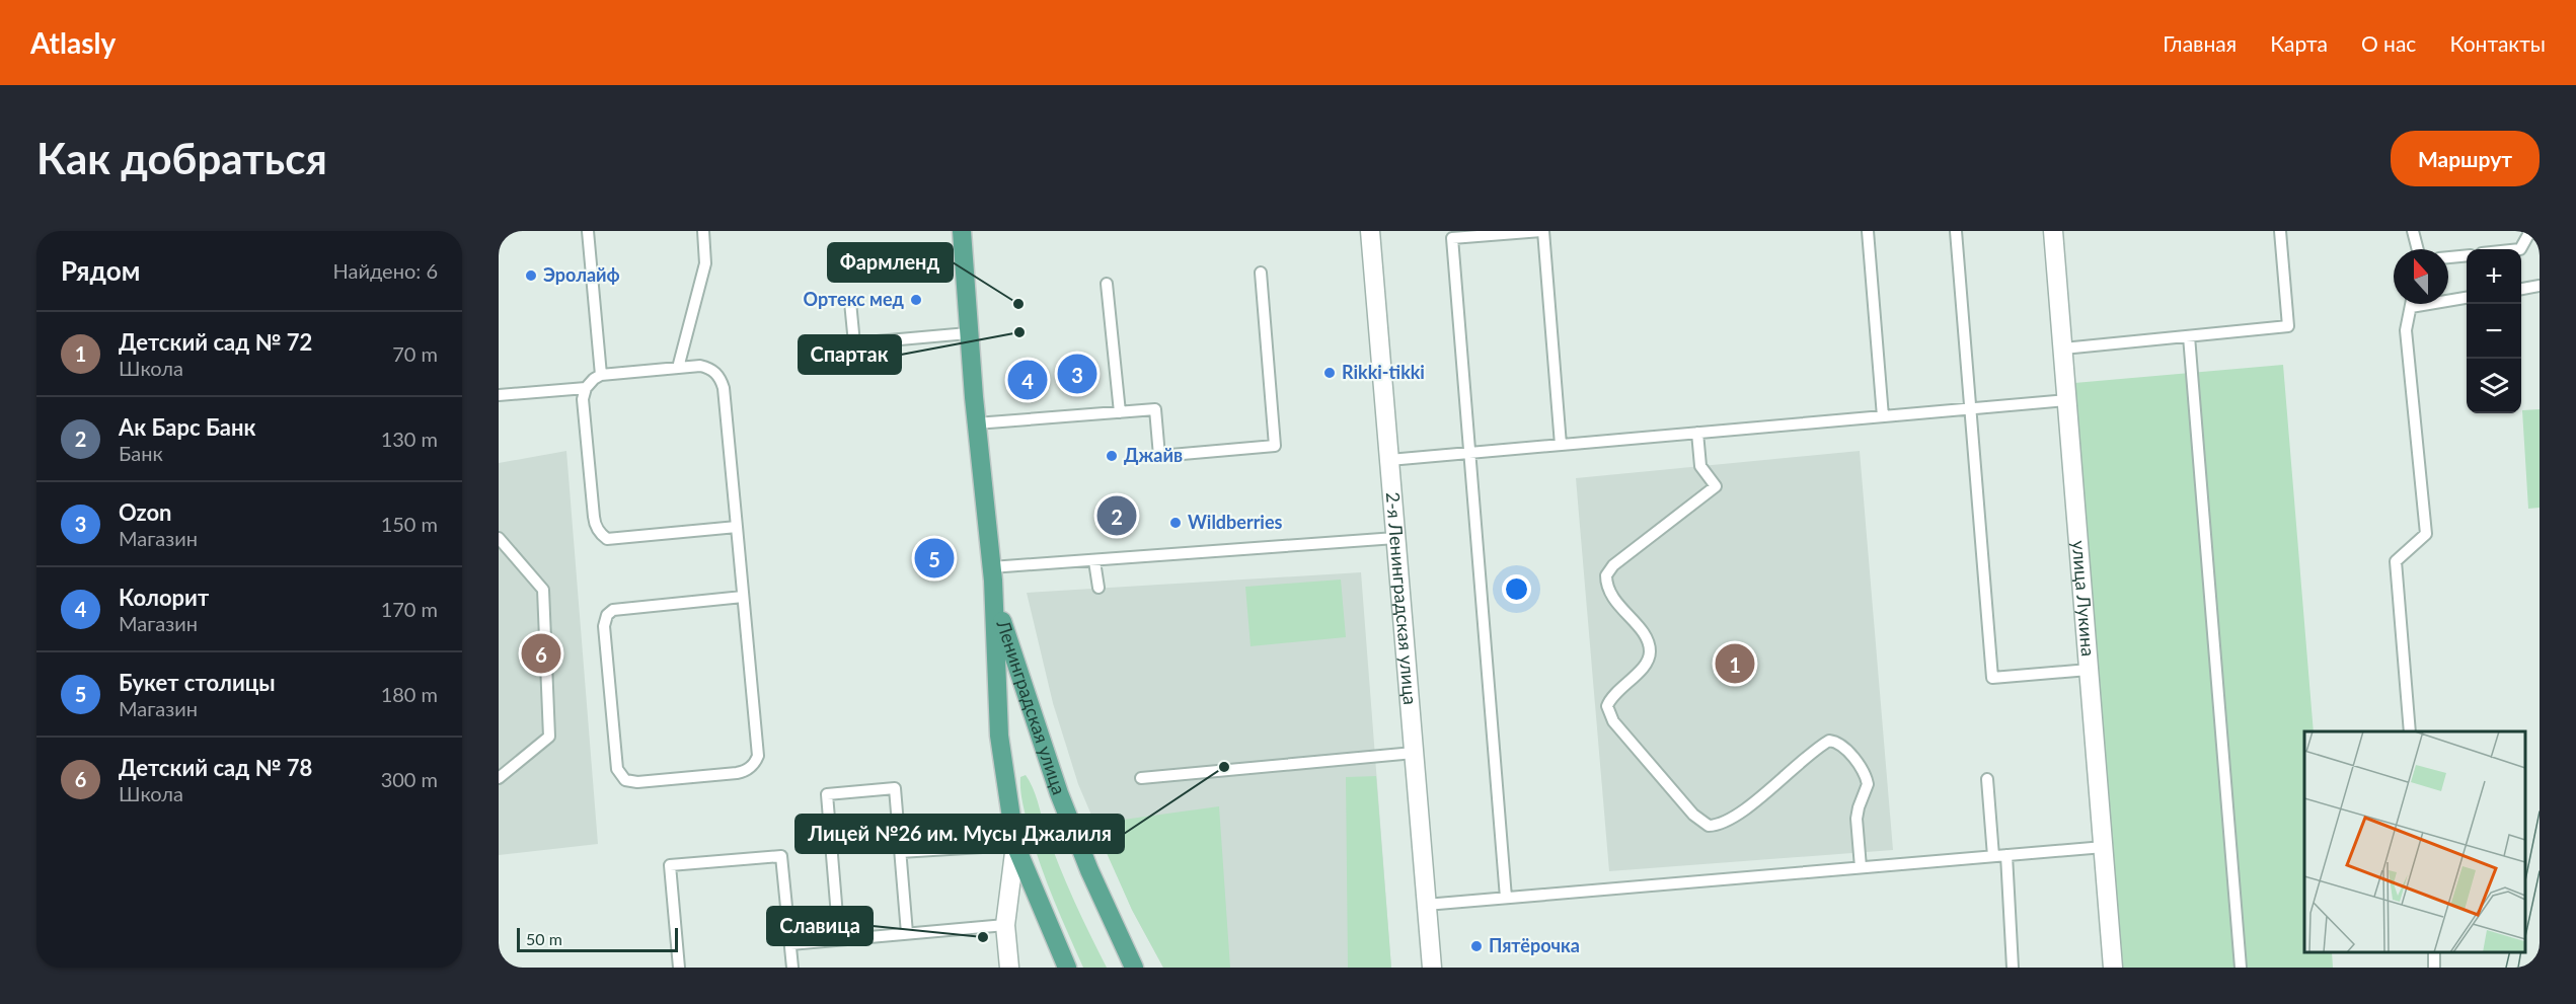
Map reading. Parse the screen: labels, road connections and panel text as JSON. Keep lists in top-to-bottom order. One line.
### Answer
{"streets":{"main road":["Ленинградская улица"],"street":["2-я Ленинградская улица","улица Лукина"]},"places":["Эролайф","Ортекс мед","Фармленд","Спартак","Rikki-tikki","Джайв","Wildberries","Лицей №26 им. Мусы Джалиля","Славица","Пятёрочка"],"scale_bar":"50 m","north":"top","page":{"header":"Atlasly","nav":["Главная","Карта","О нас","Контакты"],"buttons":"Маршрут","title":"Как добраться","heading":["Рядом","Найдено: 6"],"map_buttons":["+","−"],"list":[{"mark":"1","name":"Детский сад № 72","note":"Школа","value":"70 m"},{"mark":"2","name":"Ак Барс Банк","note":"Банк","value":"130 m"},{"mark":"3","name":"Ozon","note":"Магазин","value":"150 m"},{"mark":"4","name":"Колорит","note":"Магазин","value":"170 m"},{"mark":"5","name":"Букет столицы","note":"Магазин","value":"180 m"},{"mark":"6","name":"Детский сад № 78","note":"Школа","value":"300 m"}],"pins":["3","4","2","5","6","1"],"scale":"50 m"}}
